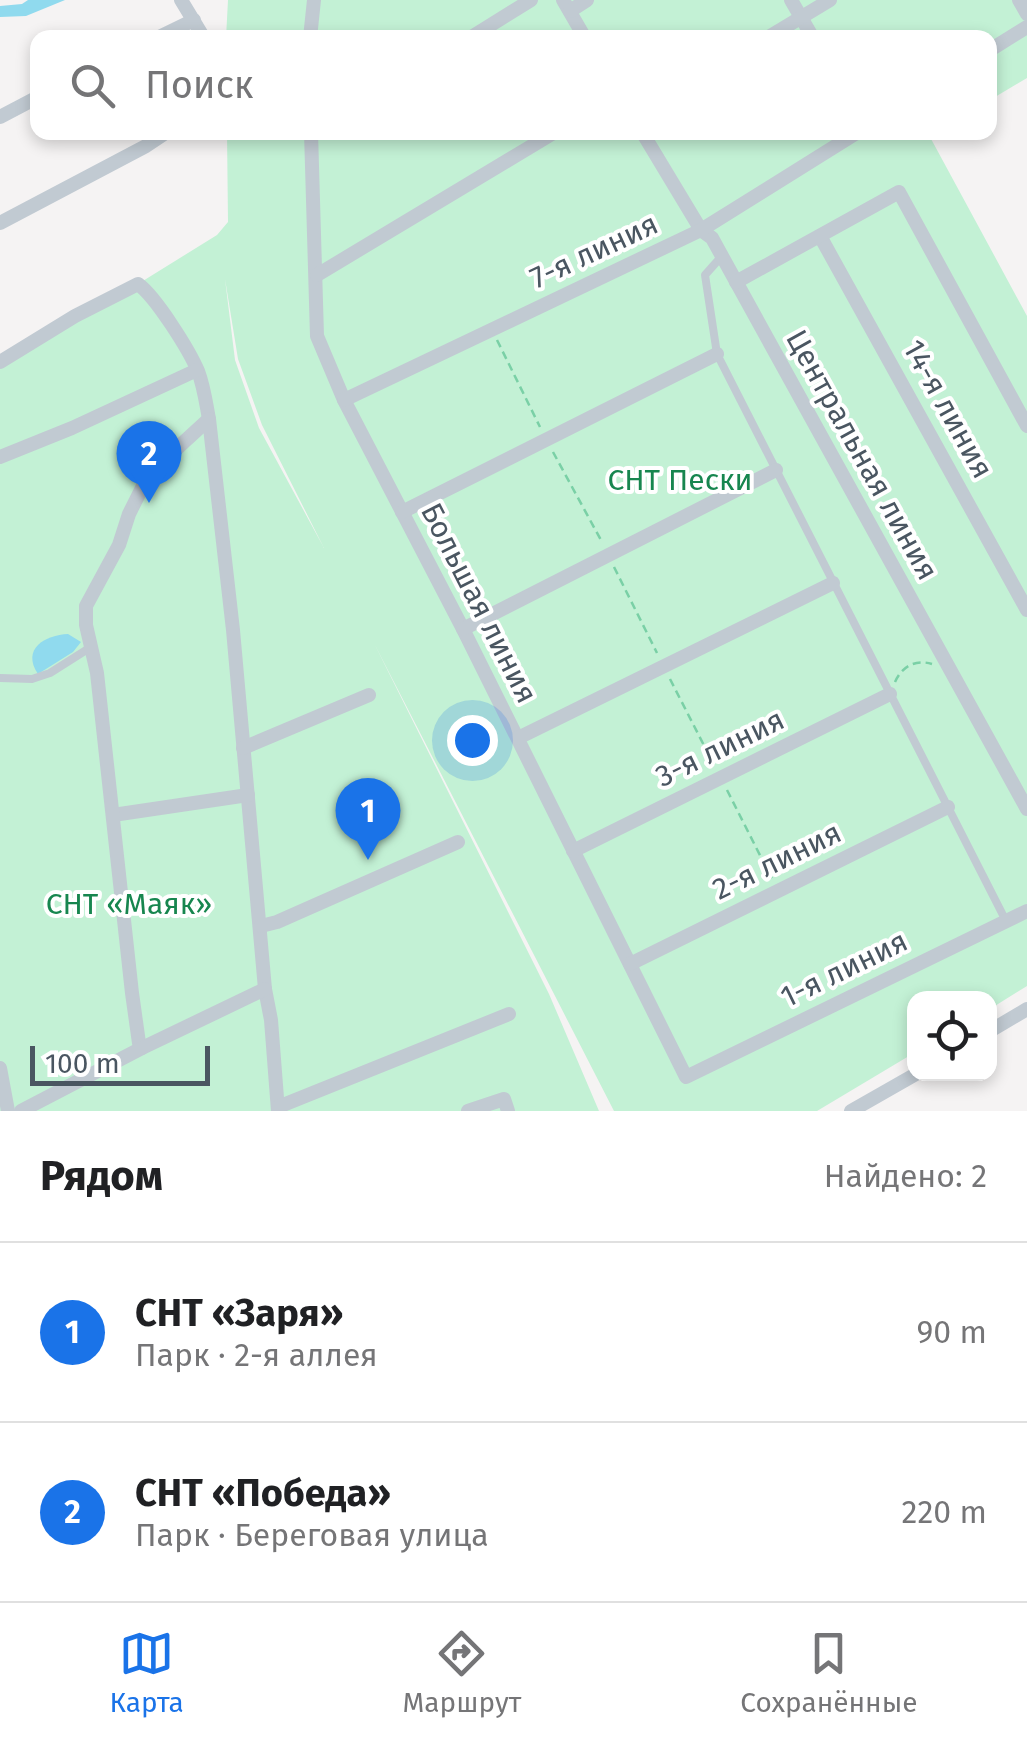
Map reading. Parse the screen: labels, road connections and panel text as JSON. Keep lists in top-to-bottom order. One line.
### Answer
{"streets":{"street":["7-я линия","14-я линия","Центральная линия","Большая линия","3-я линия","2-я линия","1-я линия"]},"crossings":[["7-я линия","Центральная линия"],["7-я линия","Большая линия"],["Большая линия","3-я линия"],["Большая линия","2-я линия"],["Большая линия","1-я линия"]],"parks":["СНТ Пески","СНТ «Маяк»"],"scale_bar":"100 m","page":{"search":"Поиск","pins":["2","1"],"scale":"100 m","heading":["Рядом","Найдено: 2"],"list":[{"mark":"1","name":"СНТ «Заря»","note":"Парк · 2-я аллея","value":"90 m"},{"mark":"2","name":"СНТ «Победа»","note":"Парк · Береговая улица","value":"220 m"}],"nav":["Карта","Маршрут","Сохранённые"]}}
